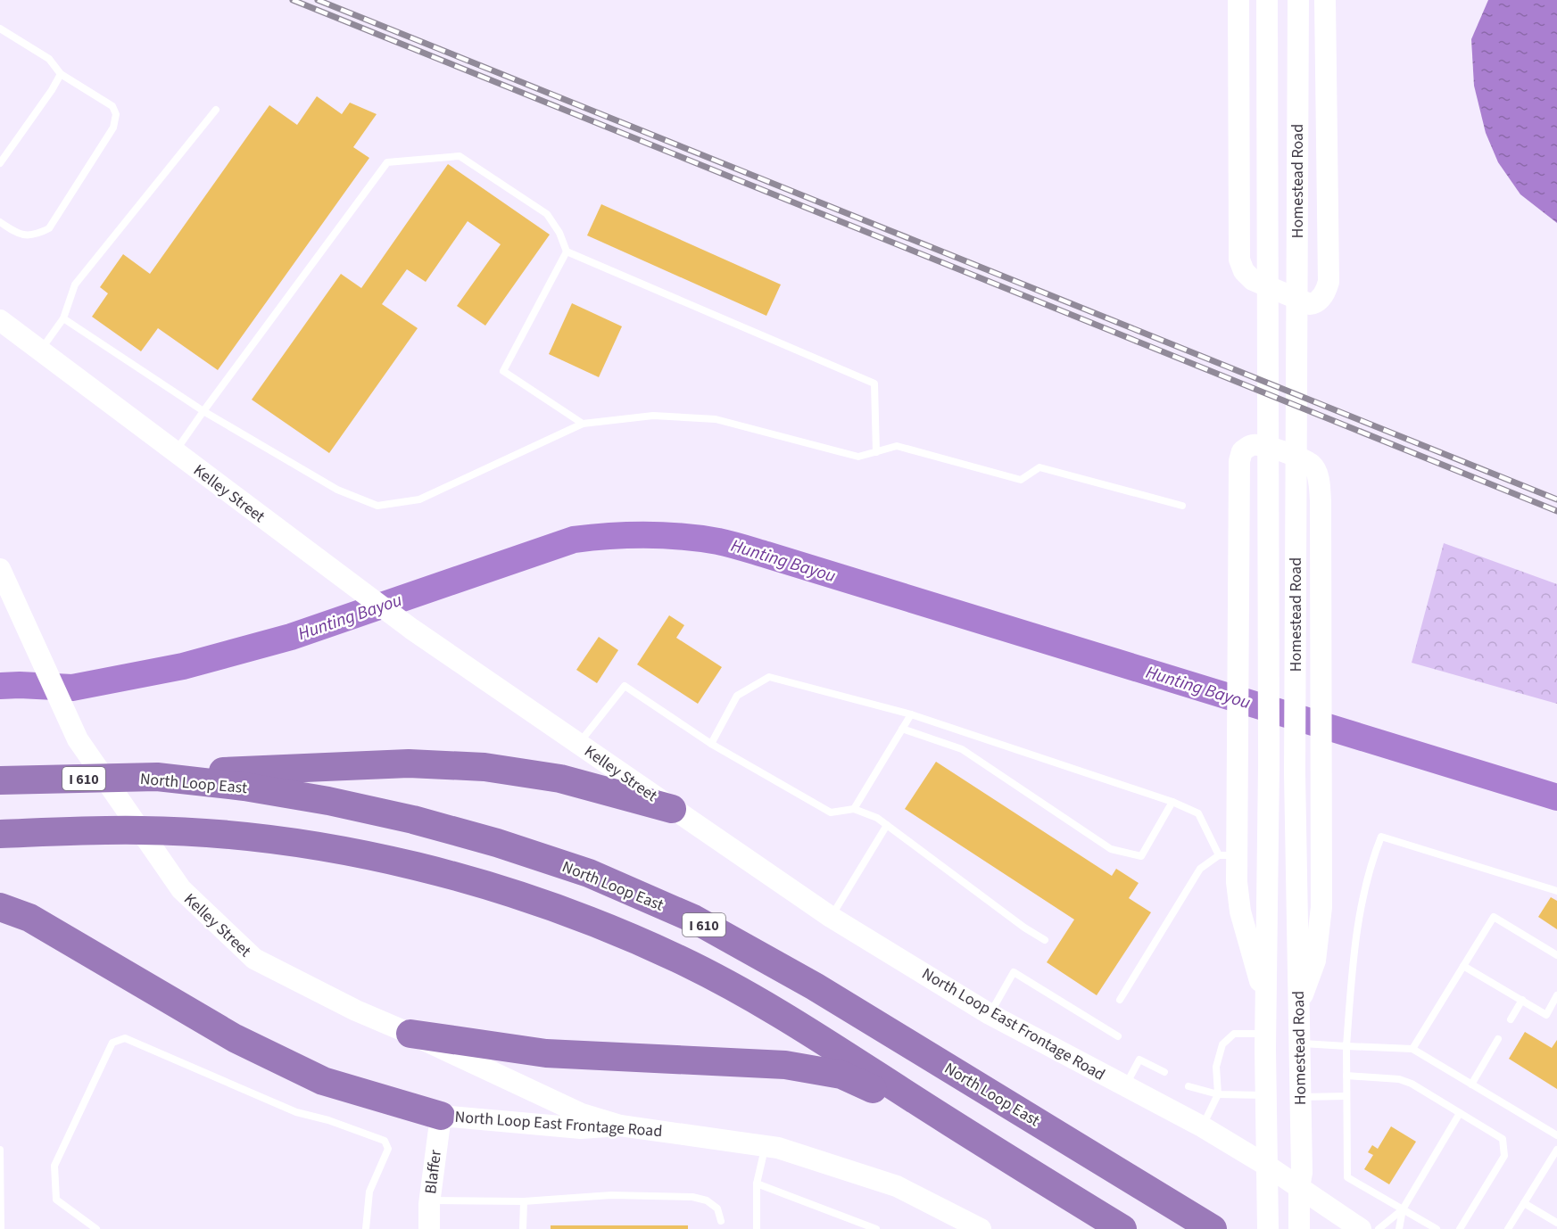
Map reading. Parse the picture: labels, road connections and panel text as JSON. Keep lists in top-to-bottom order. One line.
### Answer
{"streets":{"highway":["I 610","North Loop East"],"main road":["Homestead Road","Kelley Street","North Loop East Frontage Road","Blaffer"]},"crossings":[["Homestead Road","North Loop East Frontage Road"],["Kelley Street","North Loop East Frontage Road"],["North Loop East Frontage Road","Blaffer"]],"water":["Hunting Bayou"]}
